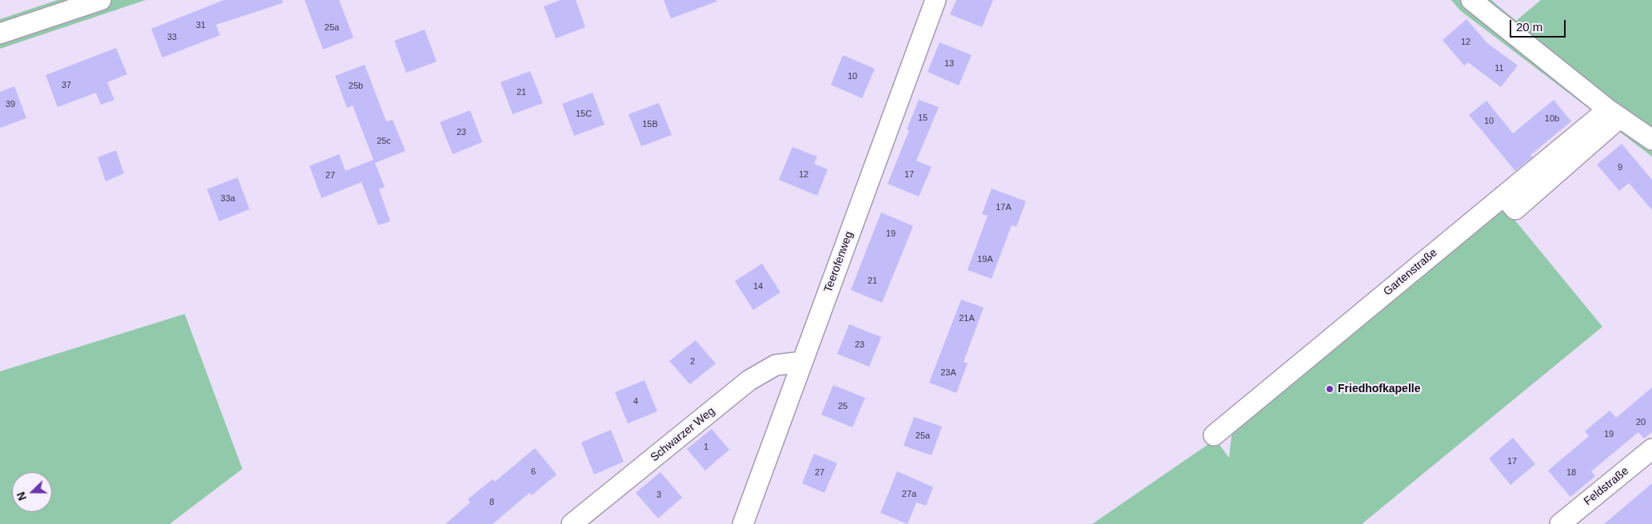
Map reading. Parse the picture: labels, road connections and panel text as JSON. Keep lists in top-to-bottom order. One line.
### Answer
{"streets":{"street":["Teerofenweg","Gartenstraße","Schwarzer Weg","Feldstraße"]},"crossings":[["Teerofenweg","Schwarzer Weg"]],"places":["Friedhofkapelle"],"house_numbers":["31","25a","33","12","13","11","10","37","25b","21","39","15C","15","10b","10","15B","23","25c","9","12","17","27","33a","17A","19","19A","21","14","21A","23","2","23A","4","25","20","19","25a","1","17","6","27","18","27a","3","8"],"scale_bar":"20 m","north":"left"}
